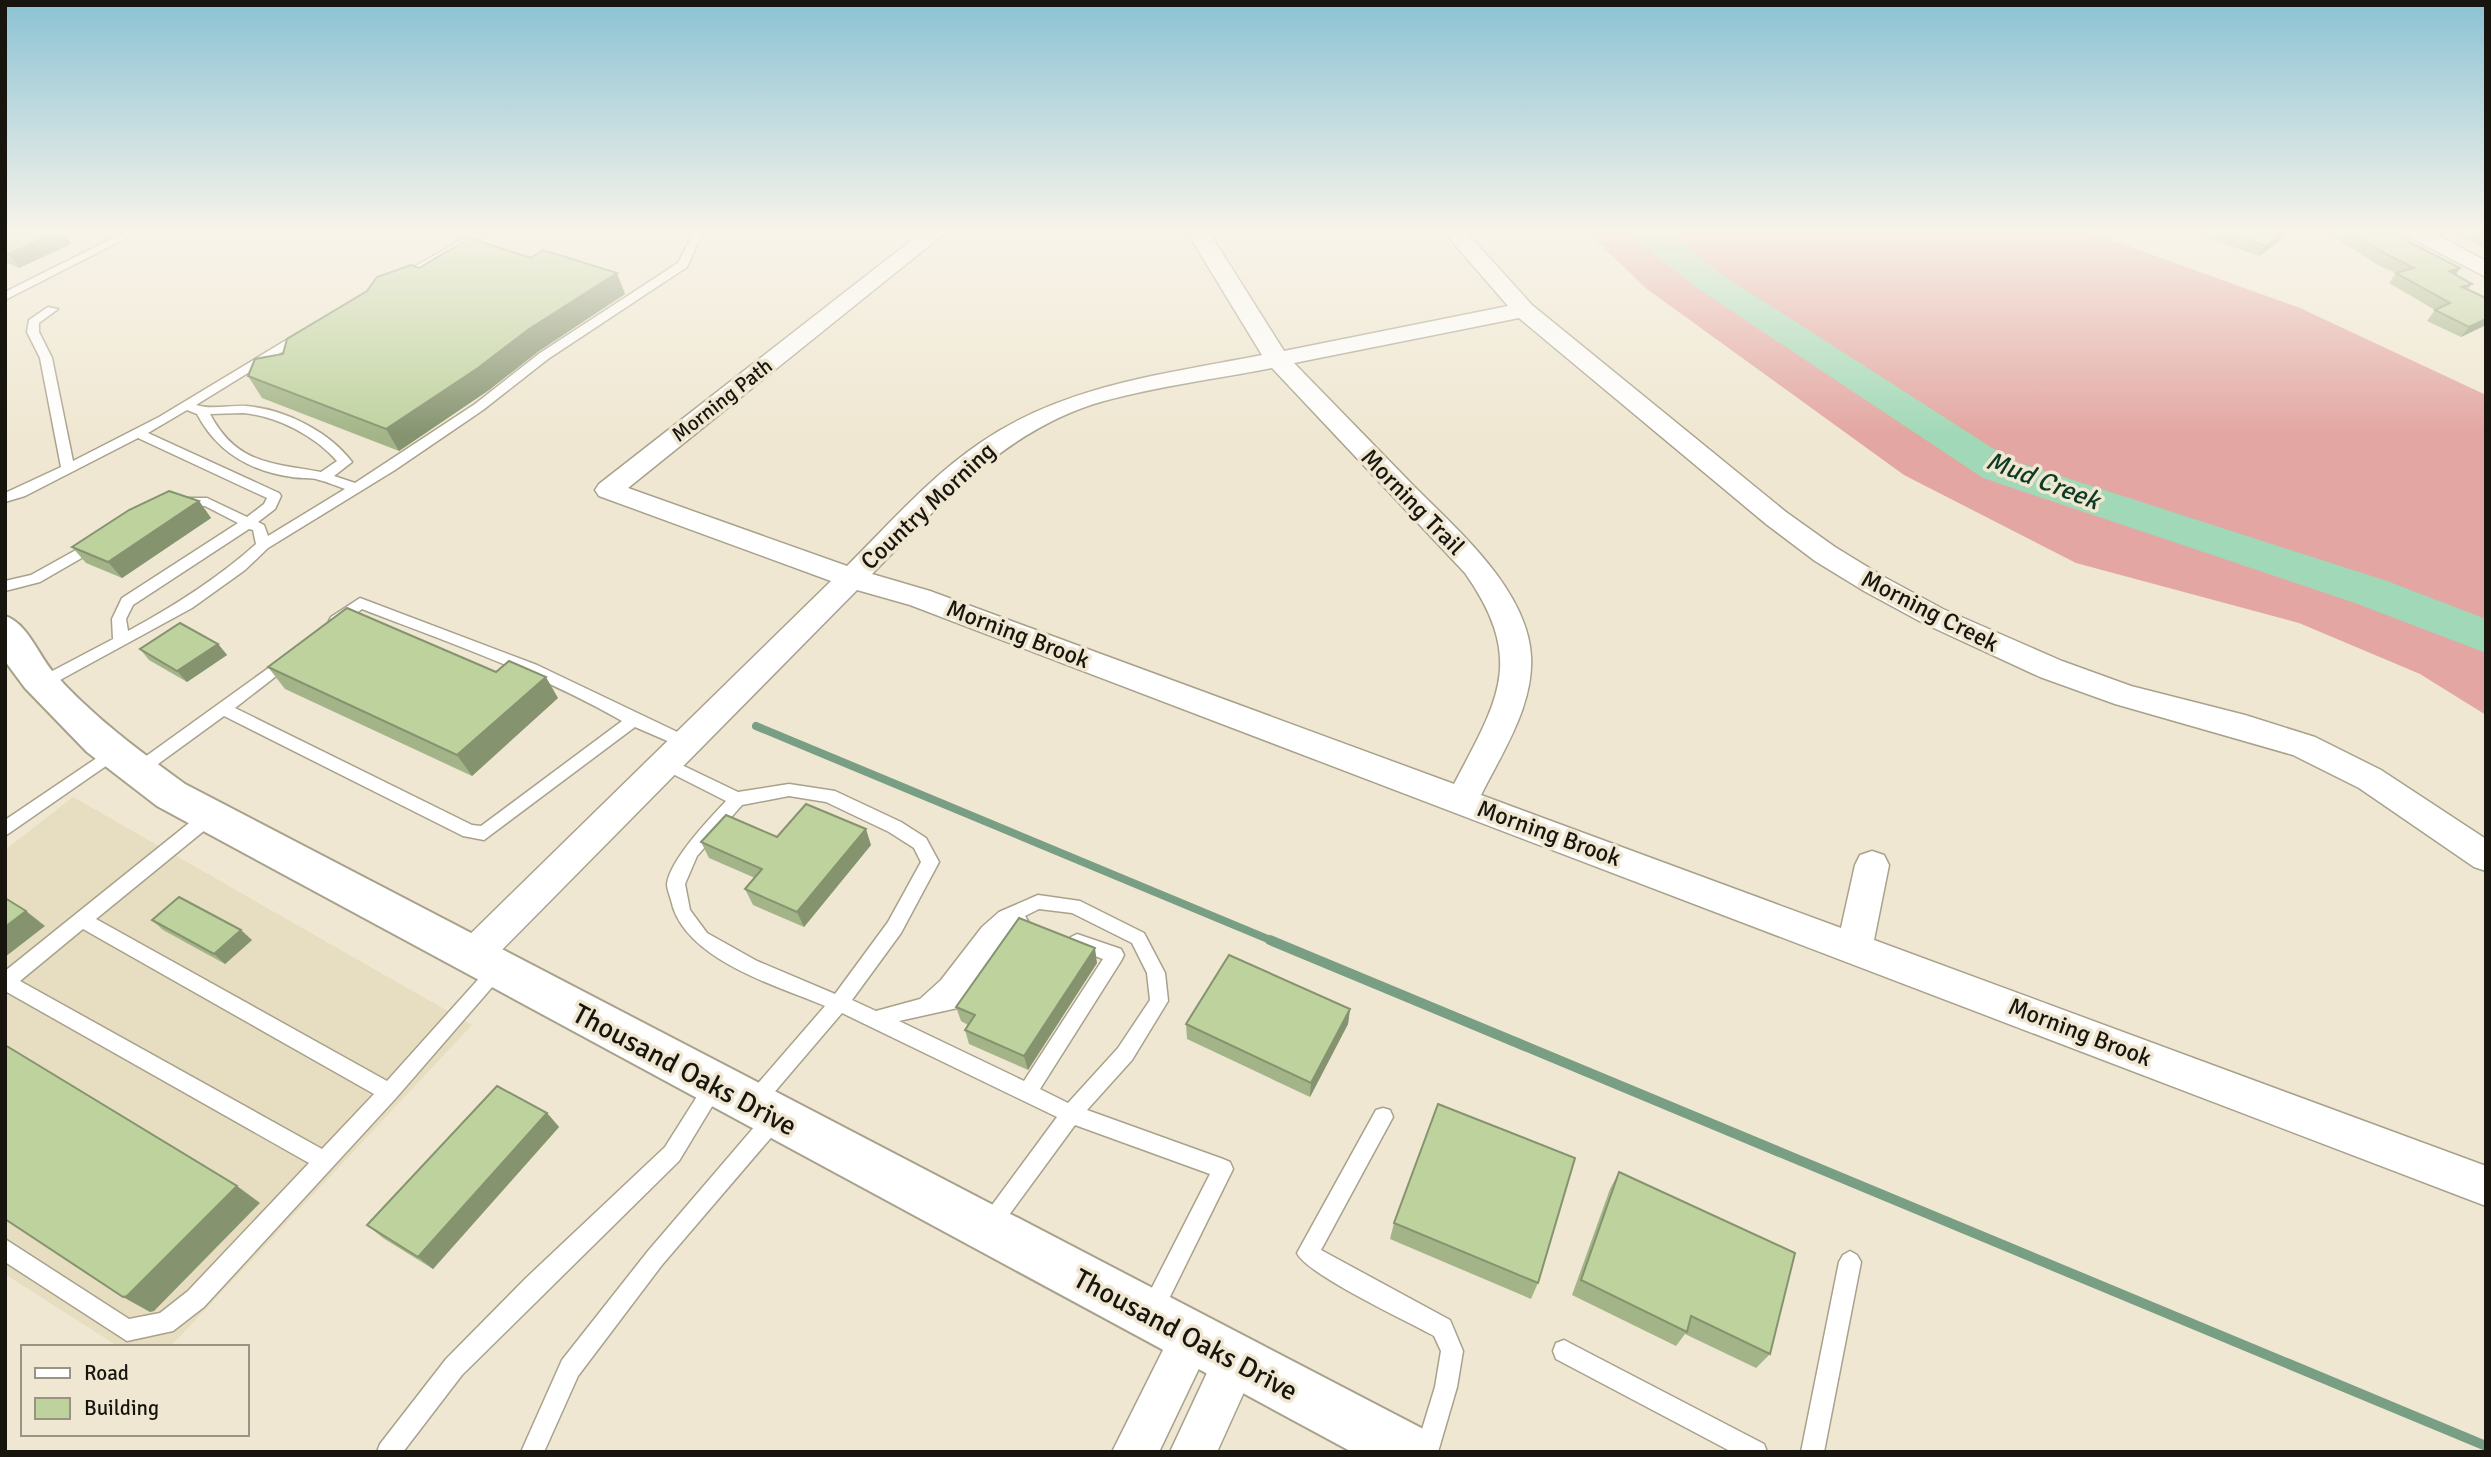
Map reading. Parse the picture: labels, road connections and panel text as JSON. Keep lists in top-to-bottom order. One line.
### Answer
{"streets":{"main road":["Thousand Oaks Drive"],"street":["Morning Path","Morning Trail","Country Morning","Morning Creek","Morning Brook"]},"crossings":[["Morning Path","Morning Brook"],["Morning Trail","Country Morning"],["Morning Trail","Morning Brook"],["Country Morning","Morning Creek"],["Country Morning","Morning Brook"],["Country Morning","Thousand Oaks Drive"]],"water":["Mud Creek"],"legend":["Road","Building"]}
